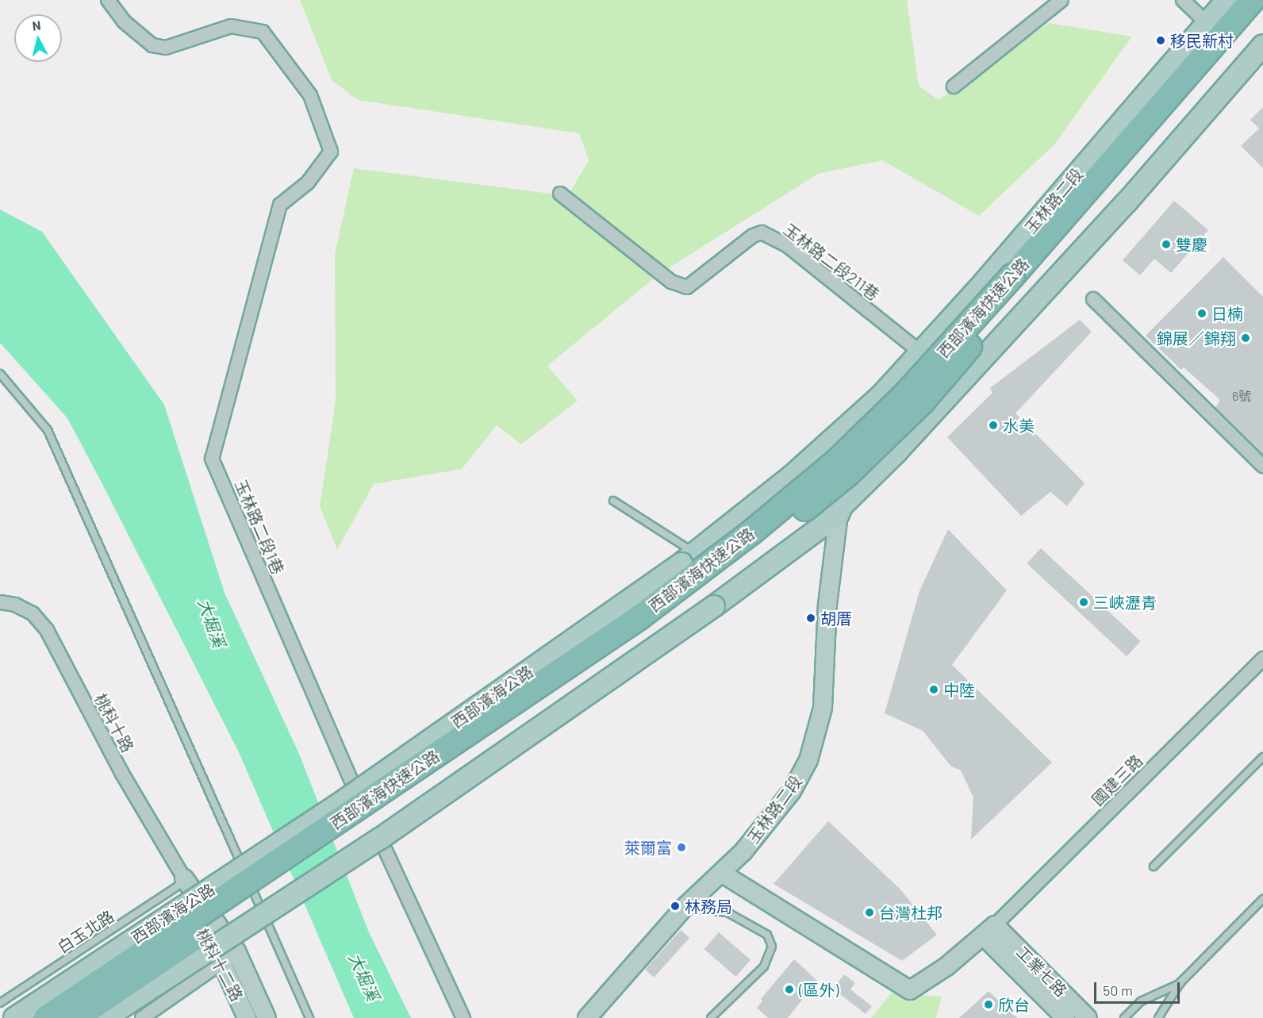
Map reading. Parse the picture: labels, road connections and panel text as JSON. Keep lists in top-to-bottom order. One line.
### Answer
{"streets":{"highway":["西部濱海快速公路"],"main road":["玉林路二段","西部濱海公路"],"street":["玉林路二段211巷","玉林路二段1巷","桃科十路","國建三路","桃科十二路","工業七路"],"lane":["白玉北路"]},"crossings":[["玉林路二段","玉林路二段211巷"],["玉林路二段","西部濱海公路"],["玉林路二段1巷","西部濱海公路"],["桃科十路","白玉北路"],["桃科十路","桃科十二路"],["國建三路","工業七路"],["白玉北路","桃科十二路"]],"water":["大堀溪"],"places":["移民新村","雙慶","日楠","錦展／錦翔","水美","三峽瀝青","胡厝","中陸","萊爾富","林務局","台灣杜邦","(區外)","欣台"],"house_numbers":["6號"],"scale_bar":"50 m","north":"top"}
